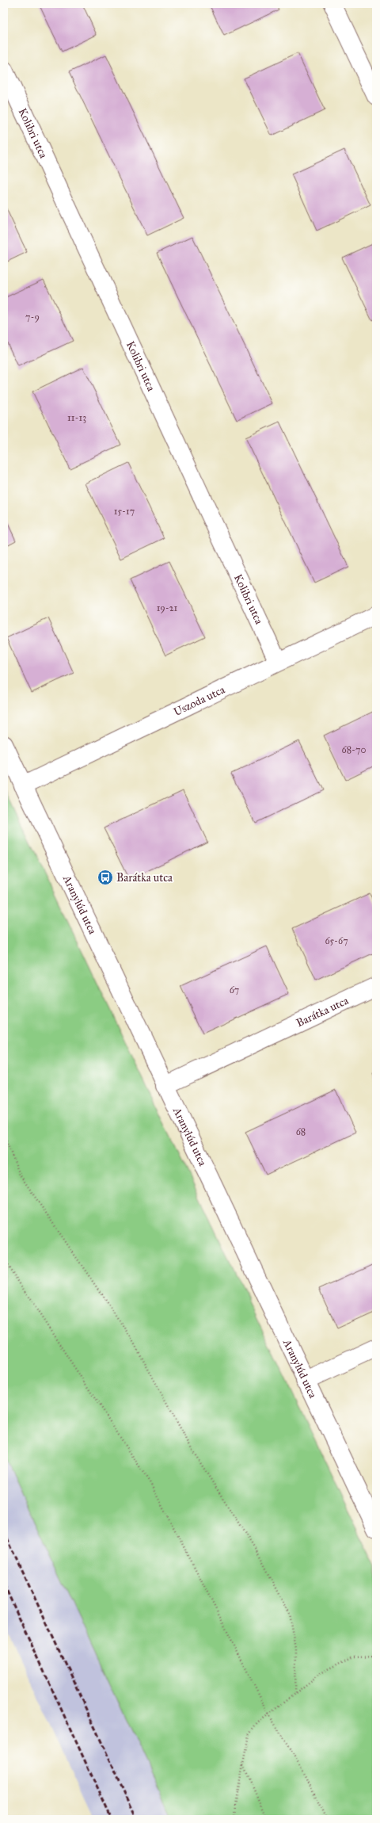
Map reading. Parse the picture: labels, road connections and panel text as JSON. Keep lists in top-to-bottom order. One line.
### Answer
{"streets":{"street":["Kolibri utca","Uszoda utca","Aranylúd utca","Barátka utca"]},"crossings":[["Kolibri utca","Uszoda utca"],["Uszoda utca","Aranylúd utca"],["Aranylúd utca","Barátka utca"]],"places":{"bus stop":["Barátka utca"]},"house_numbers":["7-9","11-13","15-17","19-21","68-70","65-67","67","68"]}
